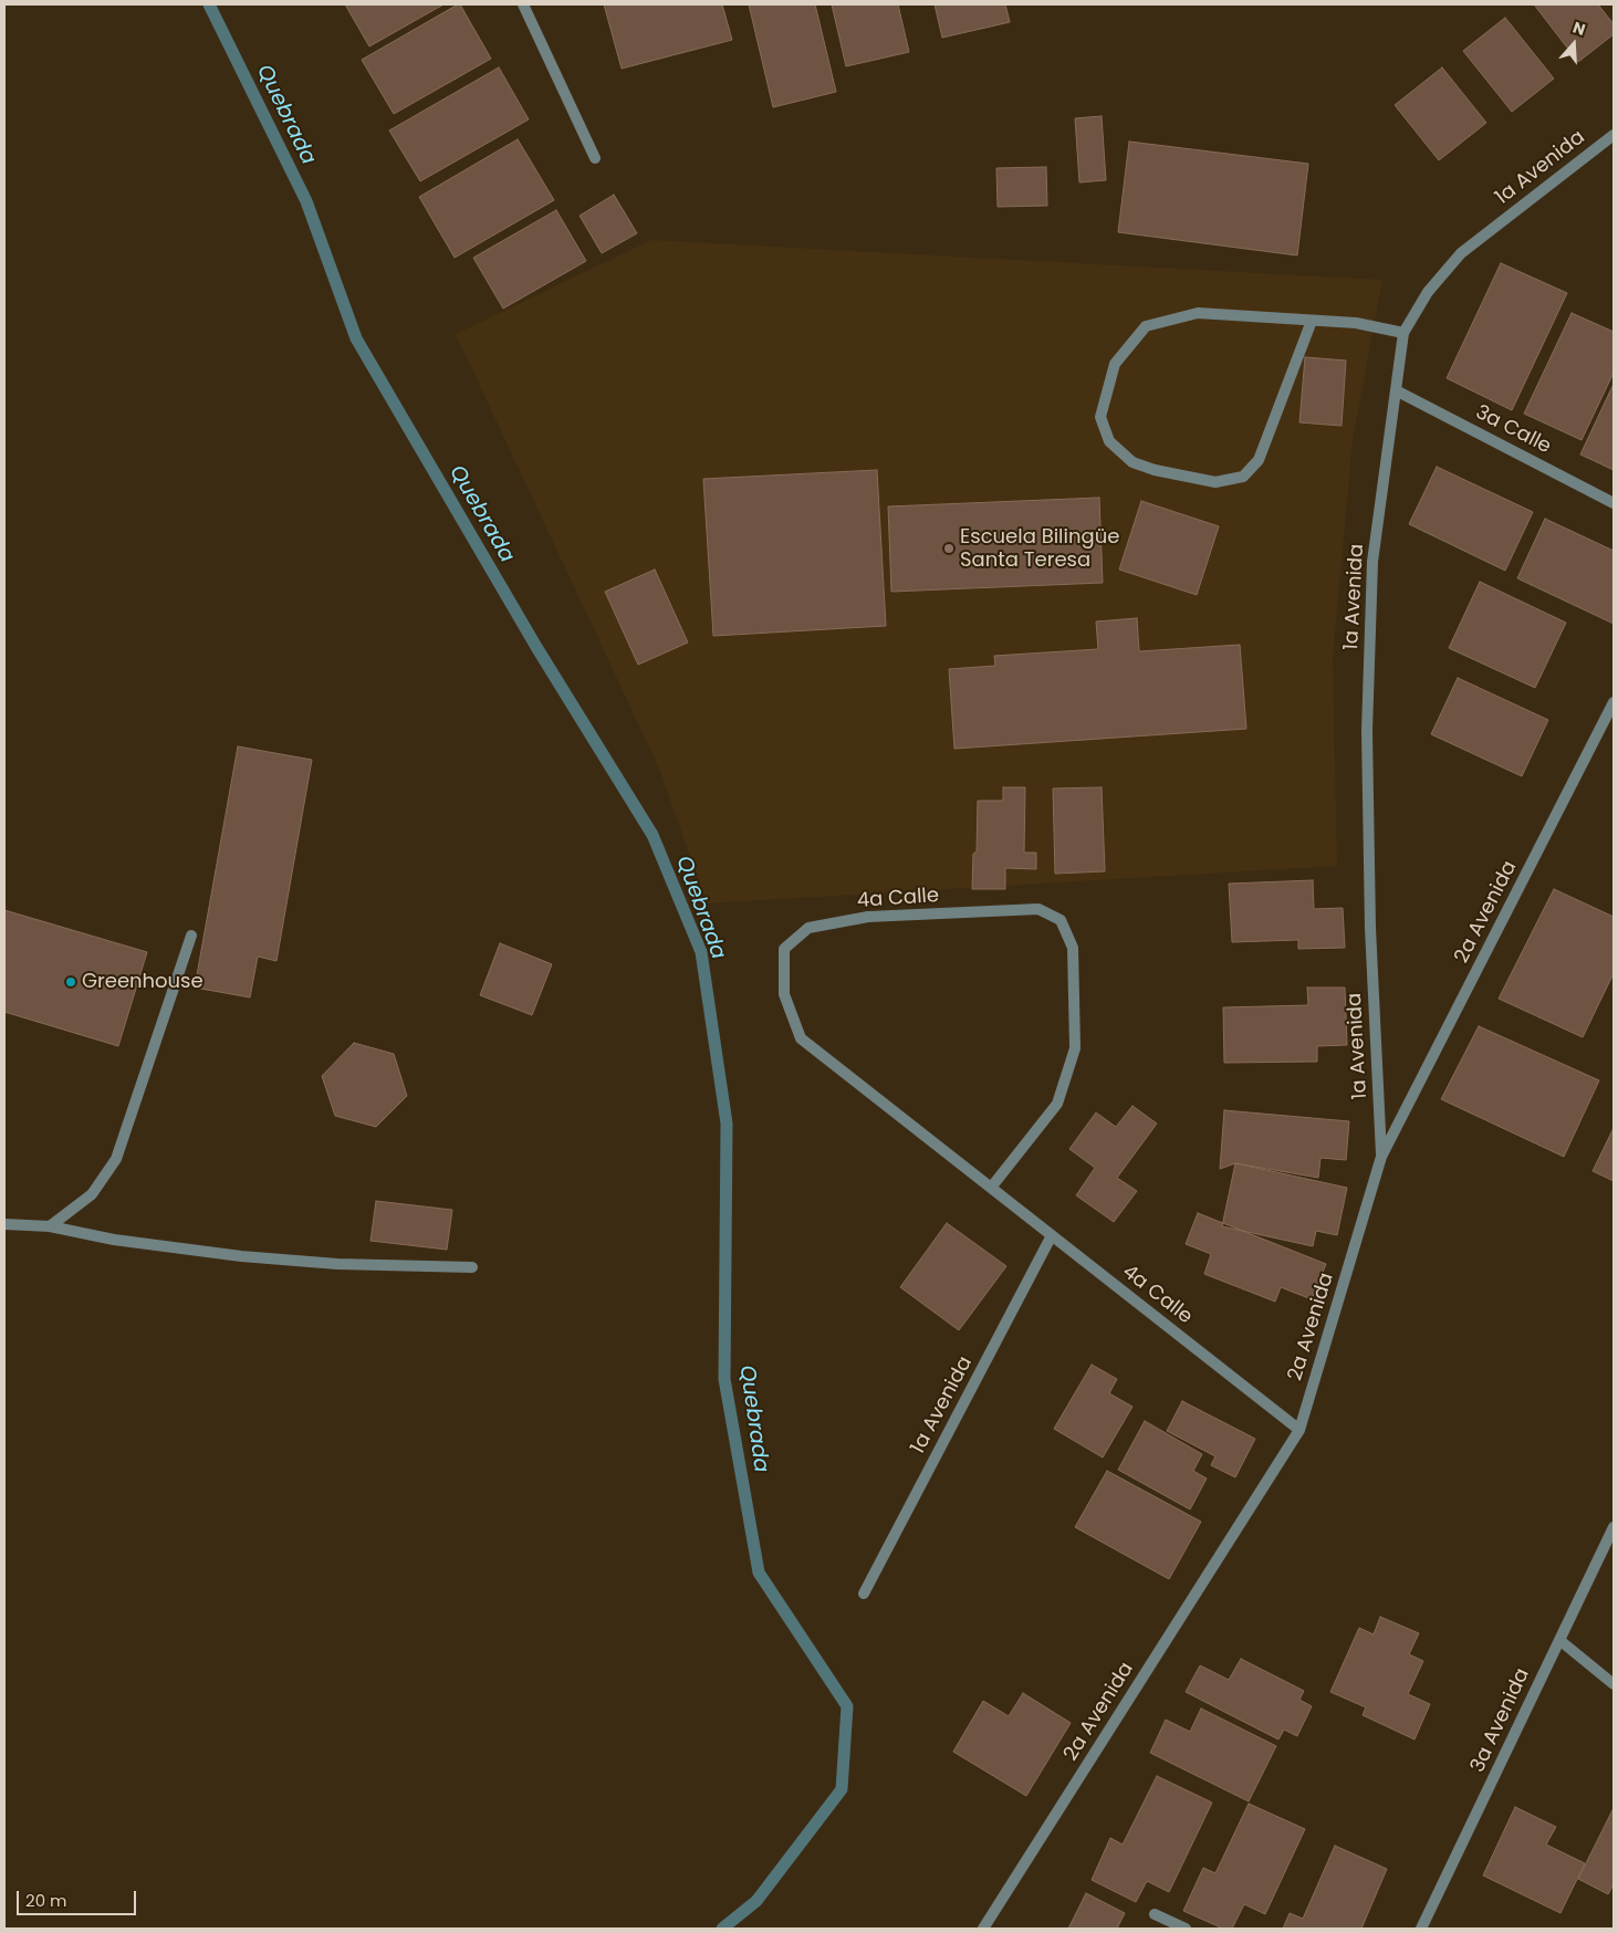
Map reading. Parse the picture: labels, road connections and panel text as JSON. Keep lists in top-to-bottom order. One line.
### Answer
{"streets":{"street":["1a Avenida","3a Calle","4a Calle","2a Avenida","3a Avenida"]},"crossings":[["1a Avenida","3a Calle"],["1a Avenida","4a Calle"],["1a Avenida","2a Avenida"],["4a Calle","2a Avenida"]],"water":["Quebrada"],"places":["Escuela Bilingüe Santa Teresa","Greenhouse"],"scale_bar":"20 m","north":"top"}
